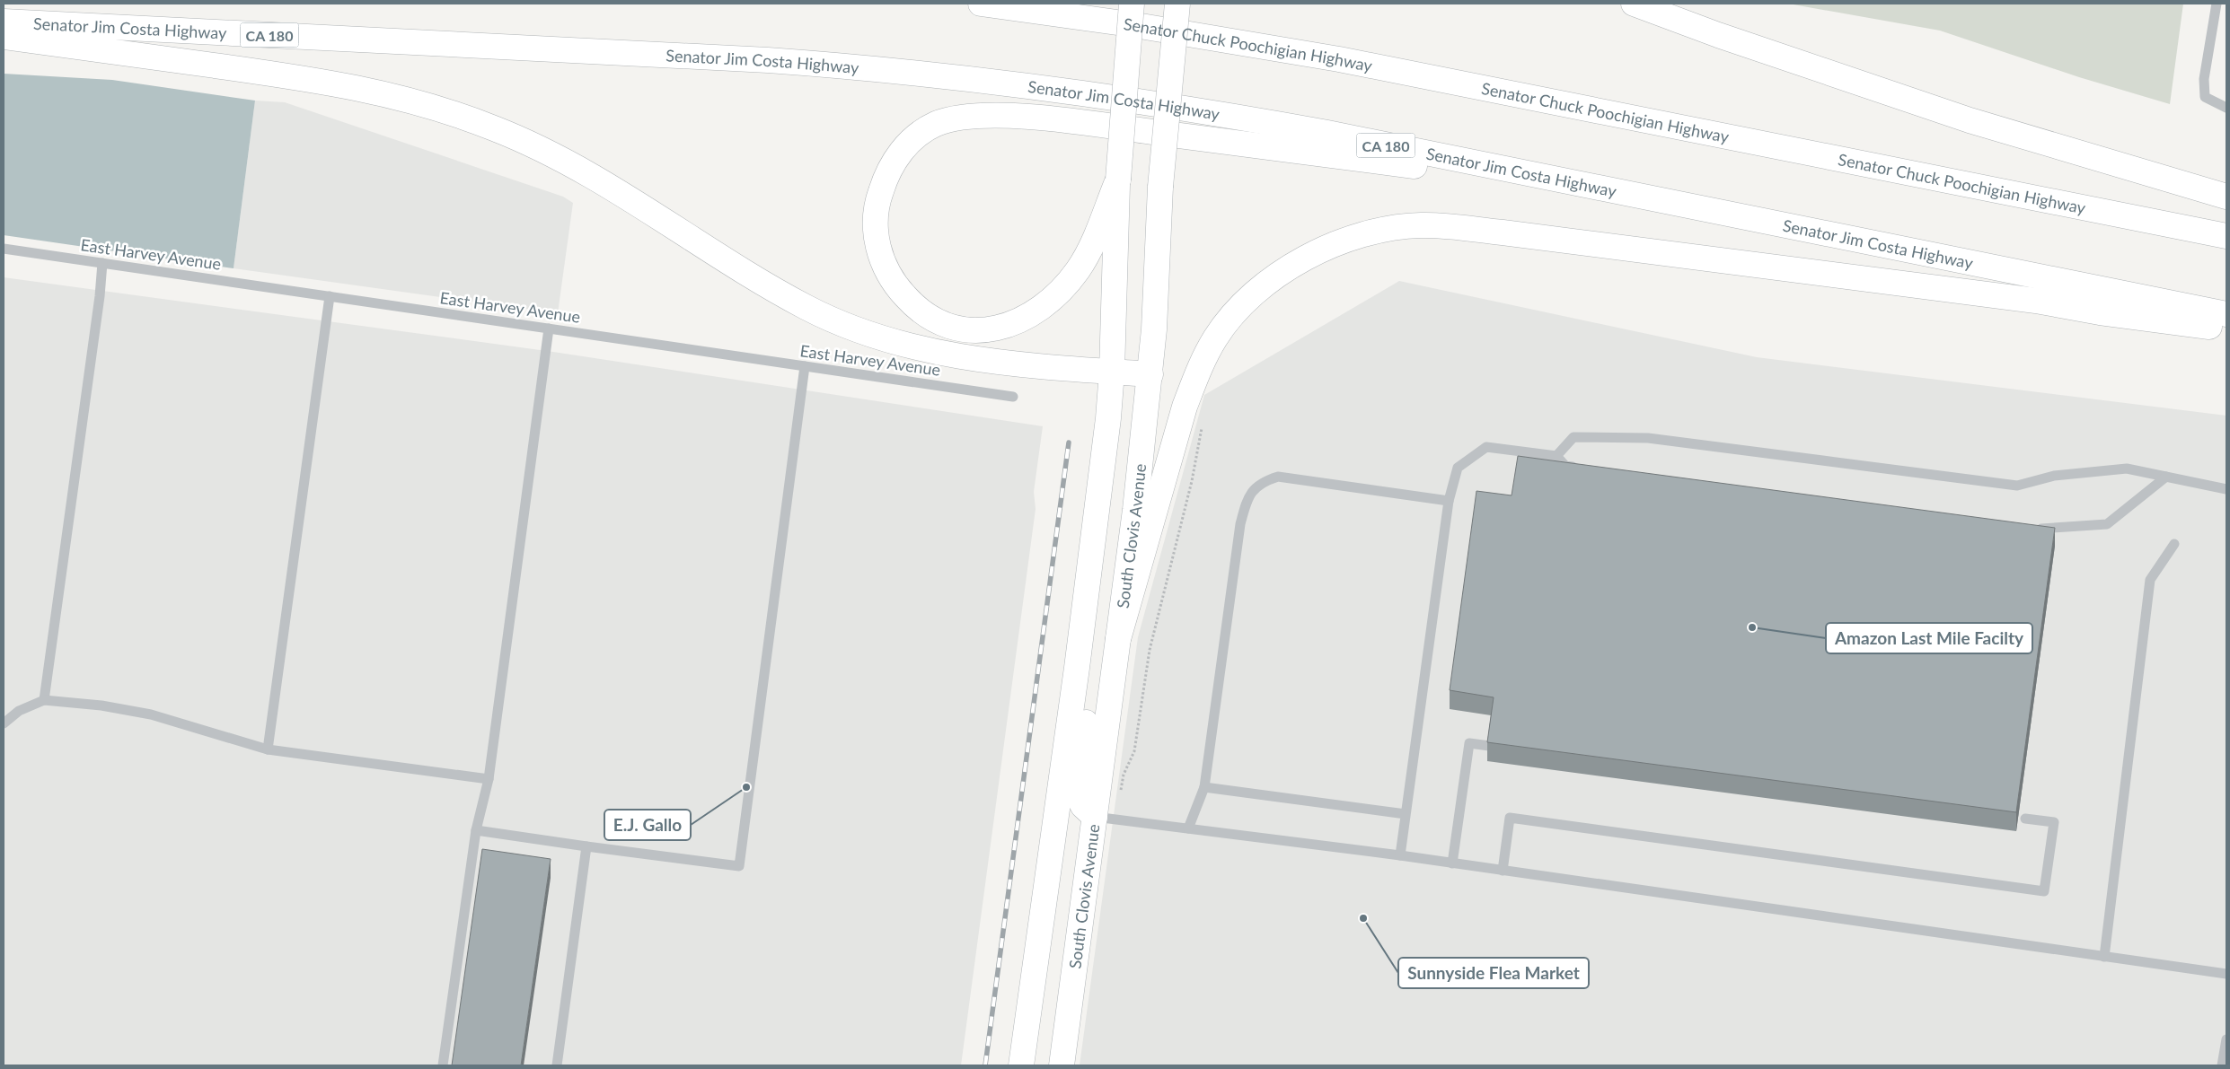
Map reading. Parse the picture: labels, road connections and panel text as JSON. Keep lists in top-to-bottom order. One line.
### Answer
{"streets":{"main road":["Senator Jim Costa Highway","CA 180","Senator Chuck Poochigian Highway","South Clovis Avenue"],"lane":["East Harvey Avenue"]},"places":["Amazon Last Mile Facilty","E.J. Gallo","Sunnyside Flea Market"]}
